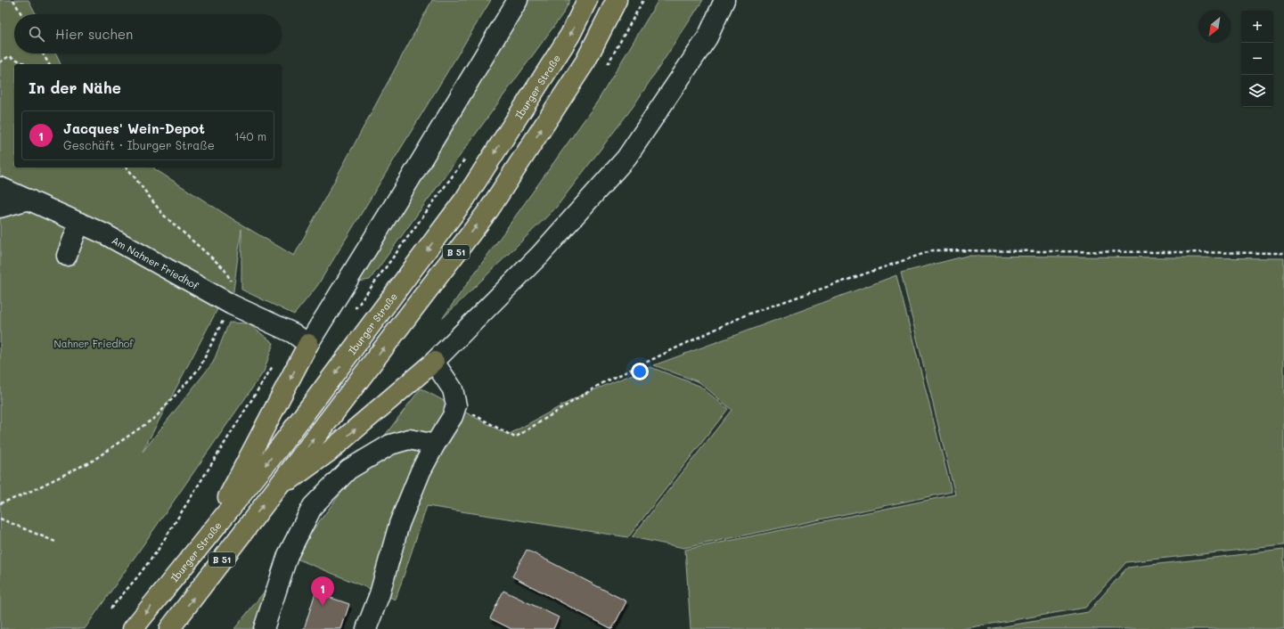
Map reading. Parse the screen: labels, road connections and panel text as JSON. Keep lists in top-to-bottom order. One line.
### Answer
{"streets":{"highway":["Iburger Straße","B 51"],"street":["Am Nahner Friedhof"]},"parks":["Nahner Friedhof"],"north":"bottom left","page":{"map_buttons":["+","−"],"search":"Hier suchen","heading":"In der Nähe","list":[{"mark":"1","name":"Jacques' Wein-Depot","note":"Geschäft · Iburger Straße","value":"140 m"}],"pins":"1"}}
